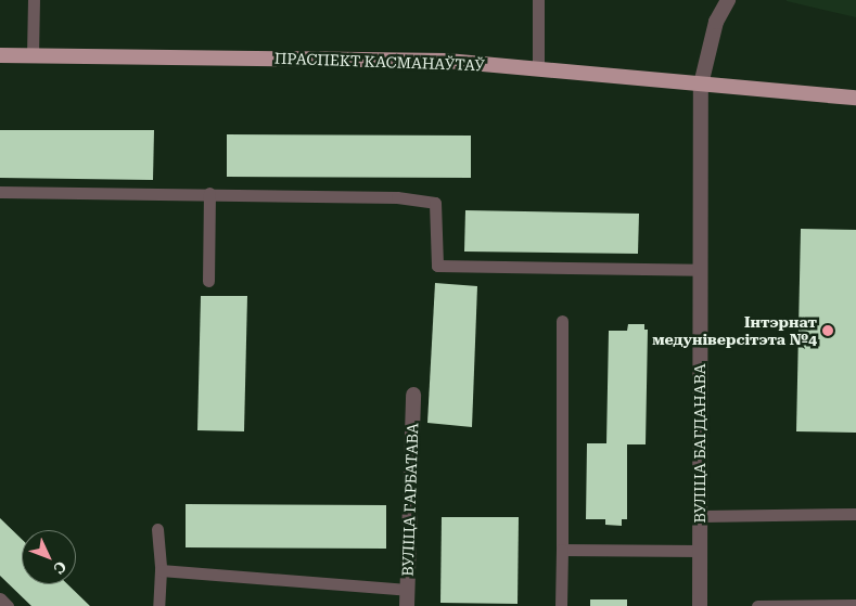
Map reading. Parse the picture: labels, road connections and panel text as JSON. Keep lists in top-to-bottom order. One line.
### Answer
{"streets":{"main road":["ПРАСПЕКТ КАСМАНАЎТАЎ"],"street":["ВУЛІЦА БАГДАНАВА","ВУЛІЦА ГАРБАТАВА"]},"crossings":[["ПРАСПЕКТ КАСМАНАЎТАЎ","ВУЛІЦА БАГДАНАВА"]],"places":["Інтэрнат медуніверсітэта №4"],"north":"bottom right"}
